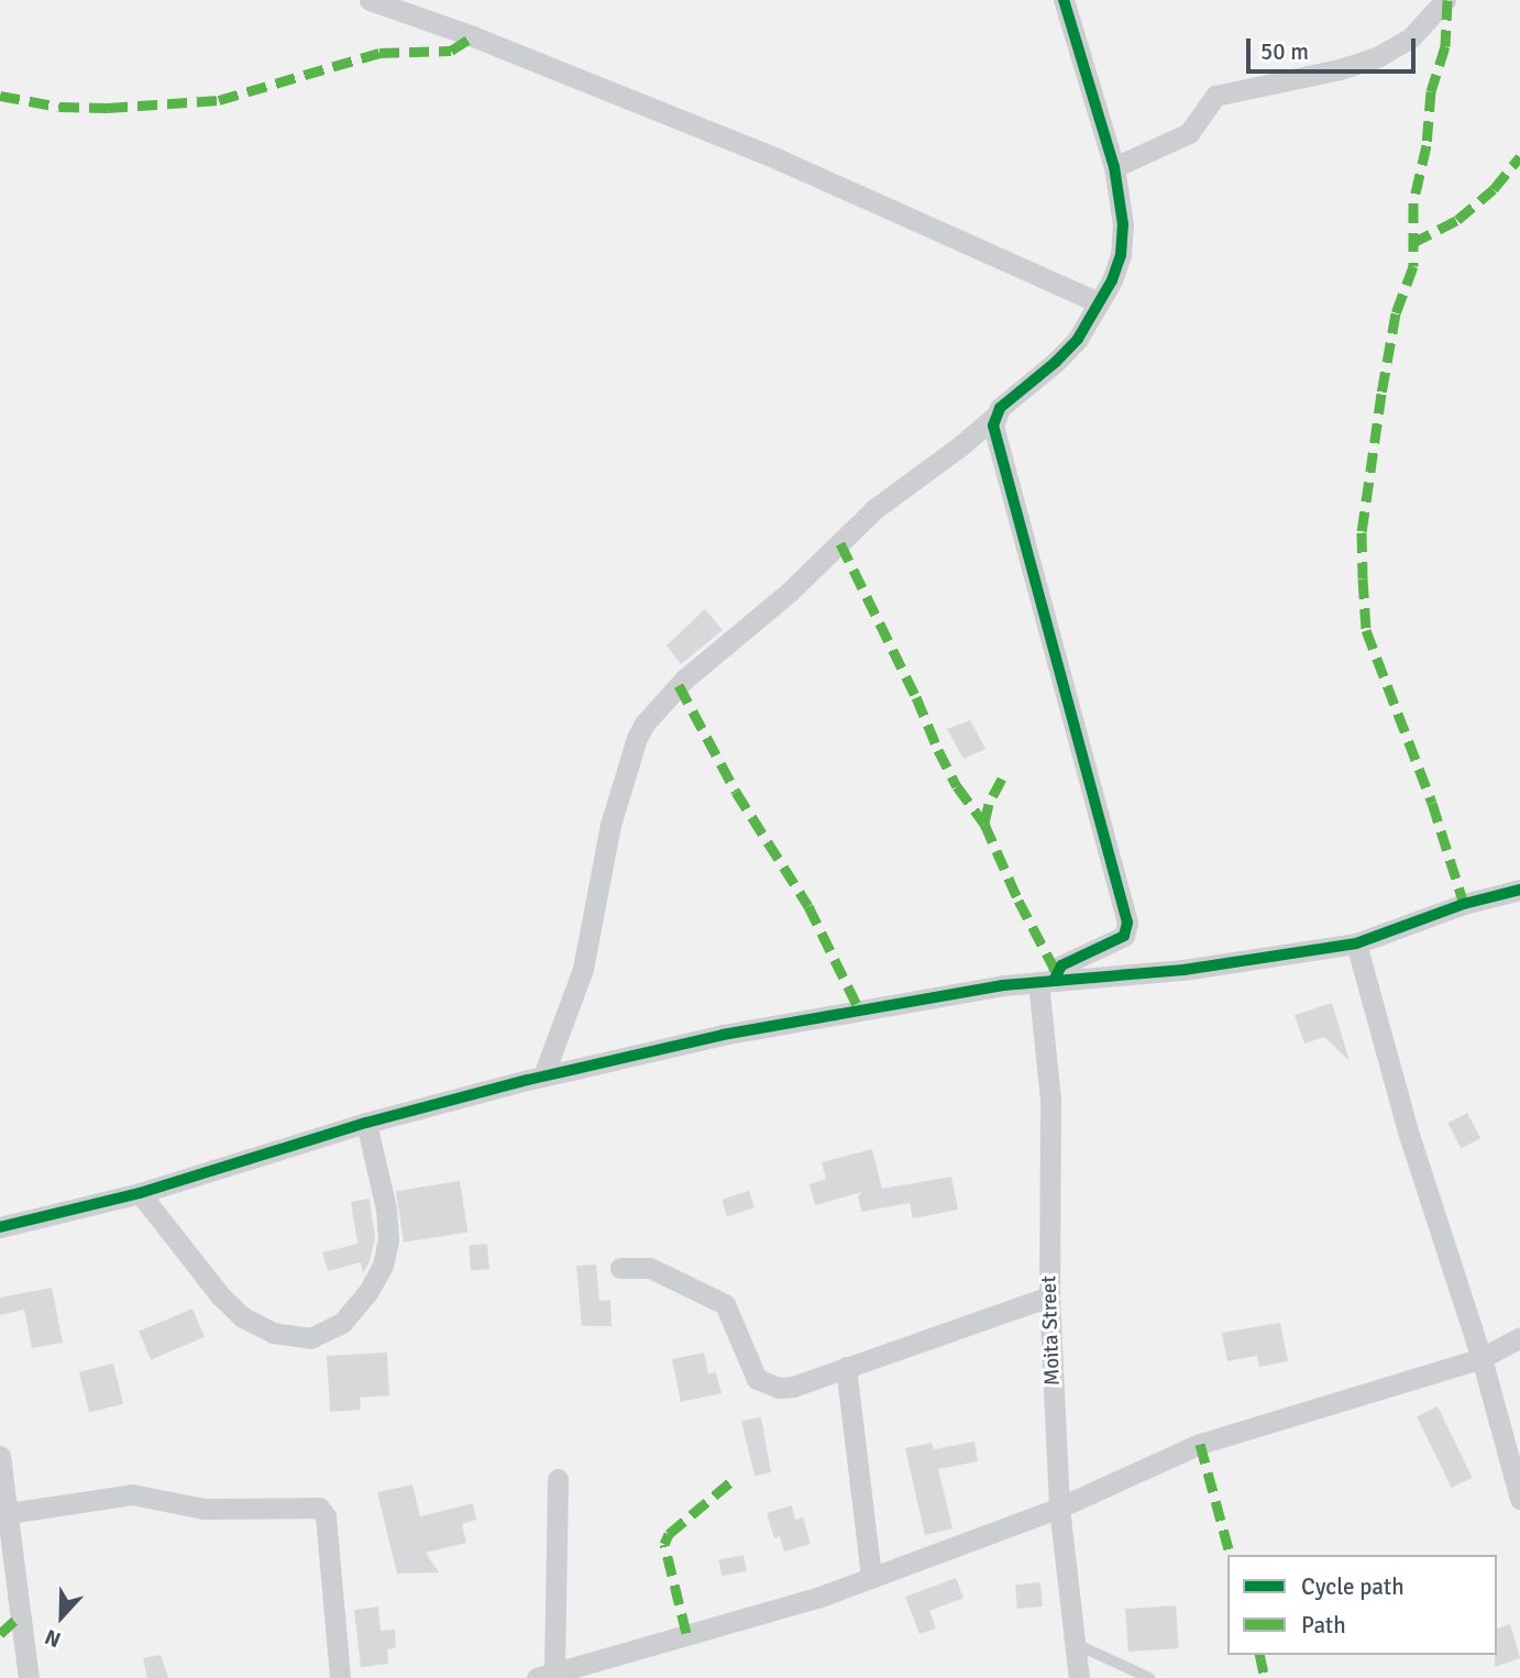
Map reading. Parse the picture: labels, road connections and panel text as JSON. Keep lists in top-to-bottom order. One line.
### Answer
{"streets":{"street":["Moita Street"]},"legend":["Cycle path","Path"],"scale_bar":"50 m","north":"bottom"}
